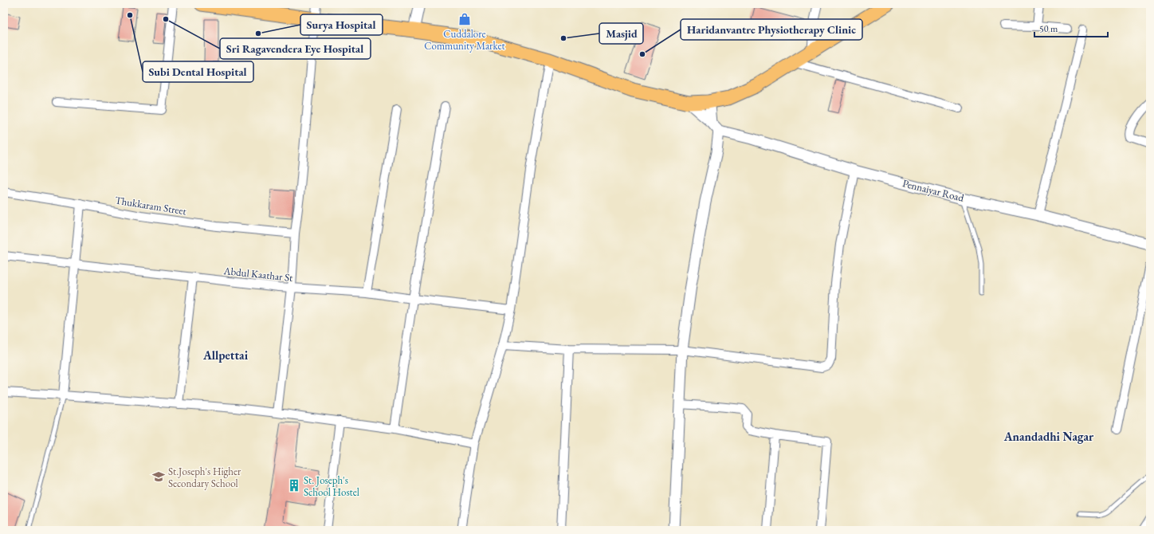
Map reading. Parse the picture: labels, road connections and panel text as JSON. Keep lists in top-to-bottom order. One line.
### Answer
{"streets":{"street":["Pennaiyar Road","Thukkaram Street","Abdul Kaathar St"]},"districts":["Allpettai","Anandadhi Nagar"],"places":{"other":["Subi Dental Hospital","Sri Ragavendera Eye Hospital","Surya Hospital","Masjid","Haridanvantre Physiotherapy Clinic"],"shop":["Cuddalore Community Market"],"school or university":["St.Joseph's Higher Secondary School"],"building":["St. Joseph's School Hostel"]},"scale_bar":"50 m"}
